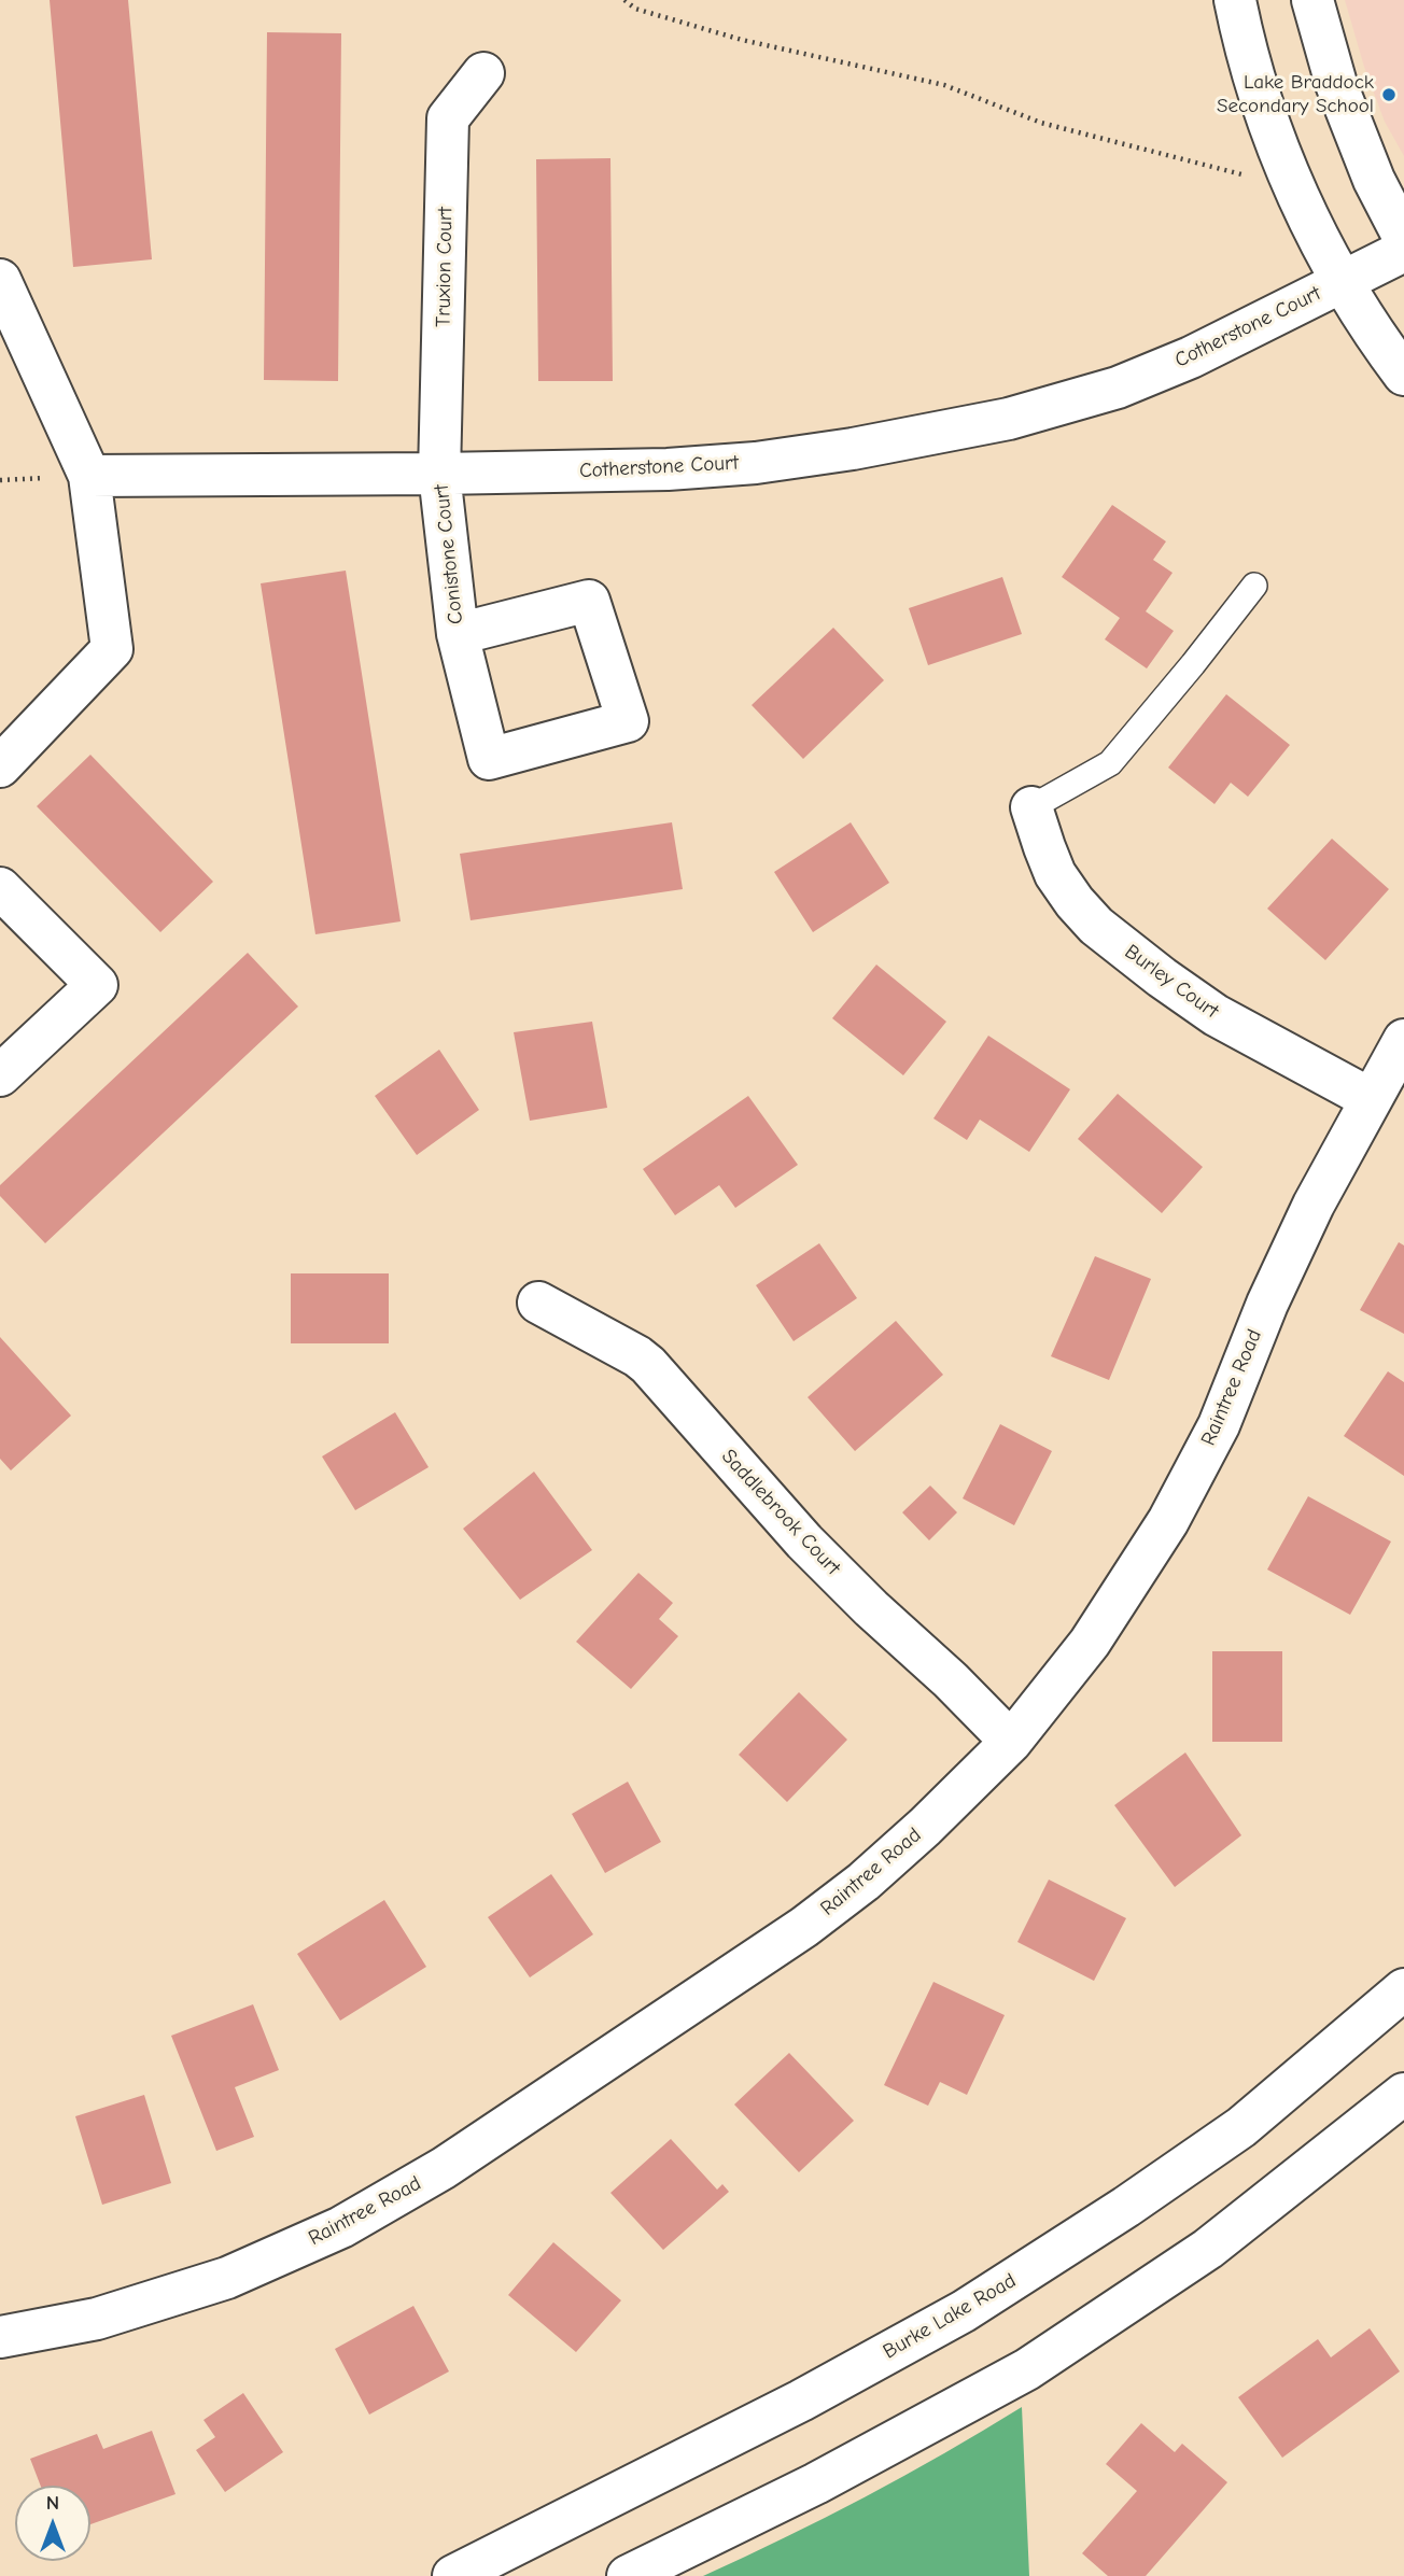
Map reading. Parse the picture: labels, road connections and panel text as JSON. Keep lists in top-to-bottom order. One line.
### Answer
{"streets":{"street":["Truxion Court","Cotherstone Court","Conistone Court","Burley Court","Raintree Road","Saddlebrook Court","Burke Lake Road"]},"crossings":[["Truxion Court","Cotherstone Court"],["Truxion Court","Conistone Court"],["Cotherstone Court","Conistone Court"],["Burley Court","Raintree Road"],["Raintree Road","Saddlebrook Court"]],"places":["Lake Braddock Secondary School"],"north":"top"}
